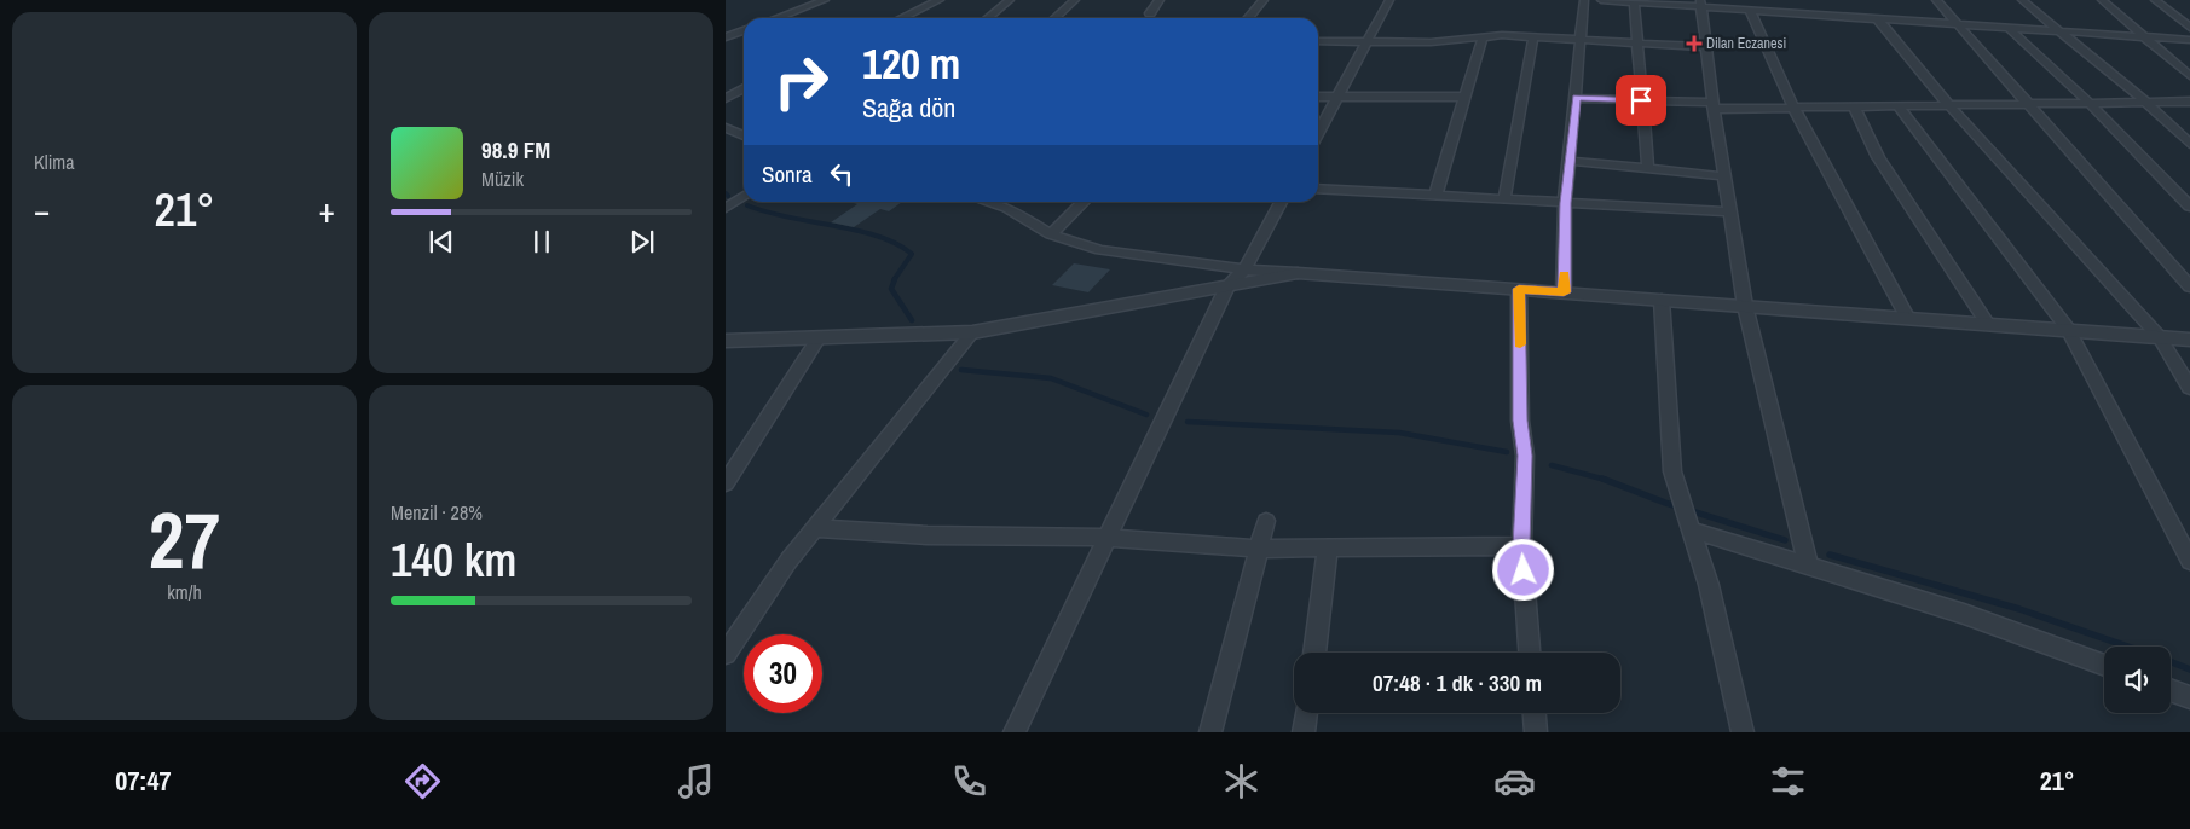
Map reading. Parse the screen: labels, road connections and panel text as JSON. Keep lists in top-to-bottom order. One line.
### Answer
{"places":{"health":["Dilan Eczanesi"]},"page":{"tile":["Klima",["27","km/h"],["Menzil · 28%","140 km"]],"turn":["120 m","Sağa dön"],"song":["98.9 FM","Müzik"],"then":"Sonra","heat":["−","21°","+"],"limit":"30","trip":"07:48 · 1 dk · 330 m","tabs":["07:47","21°"]}}
